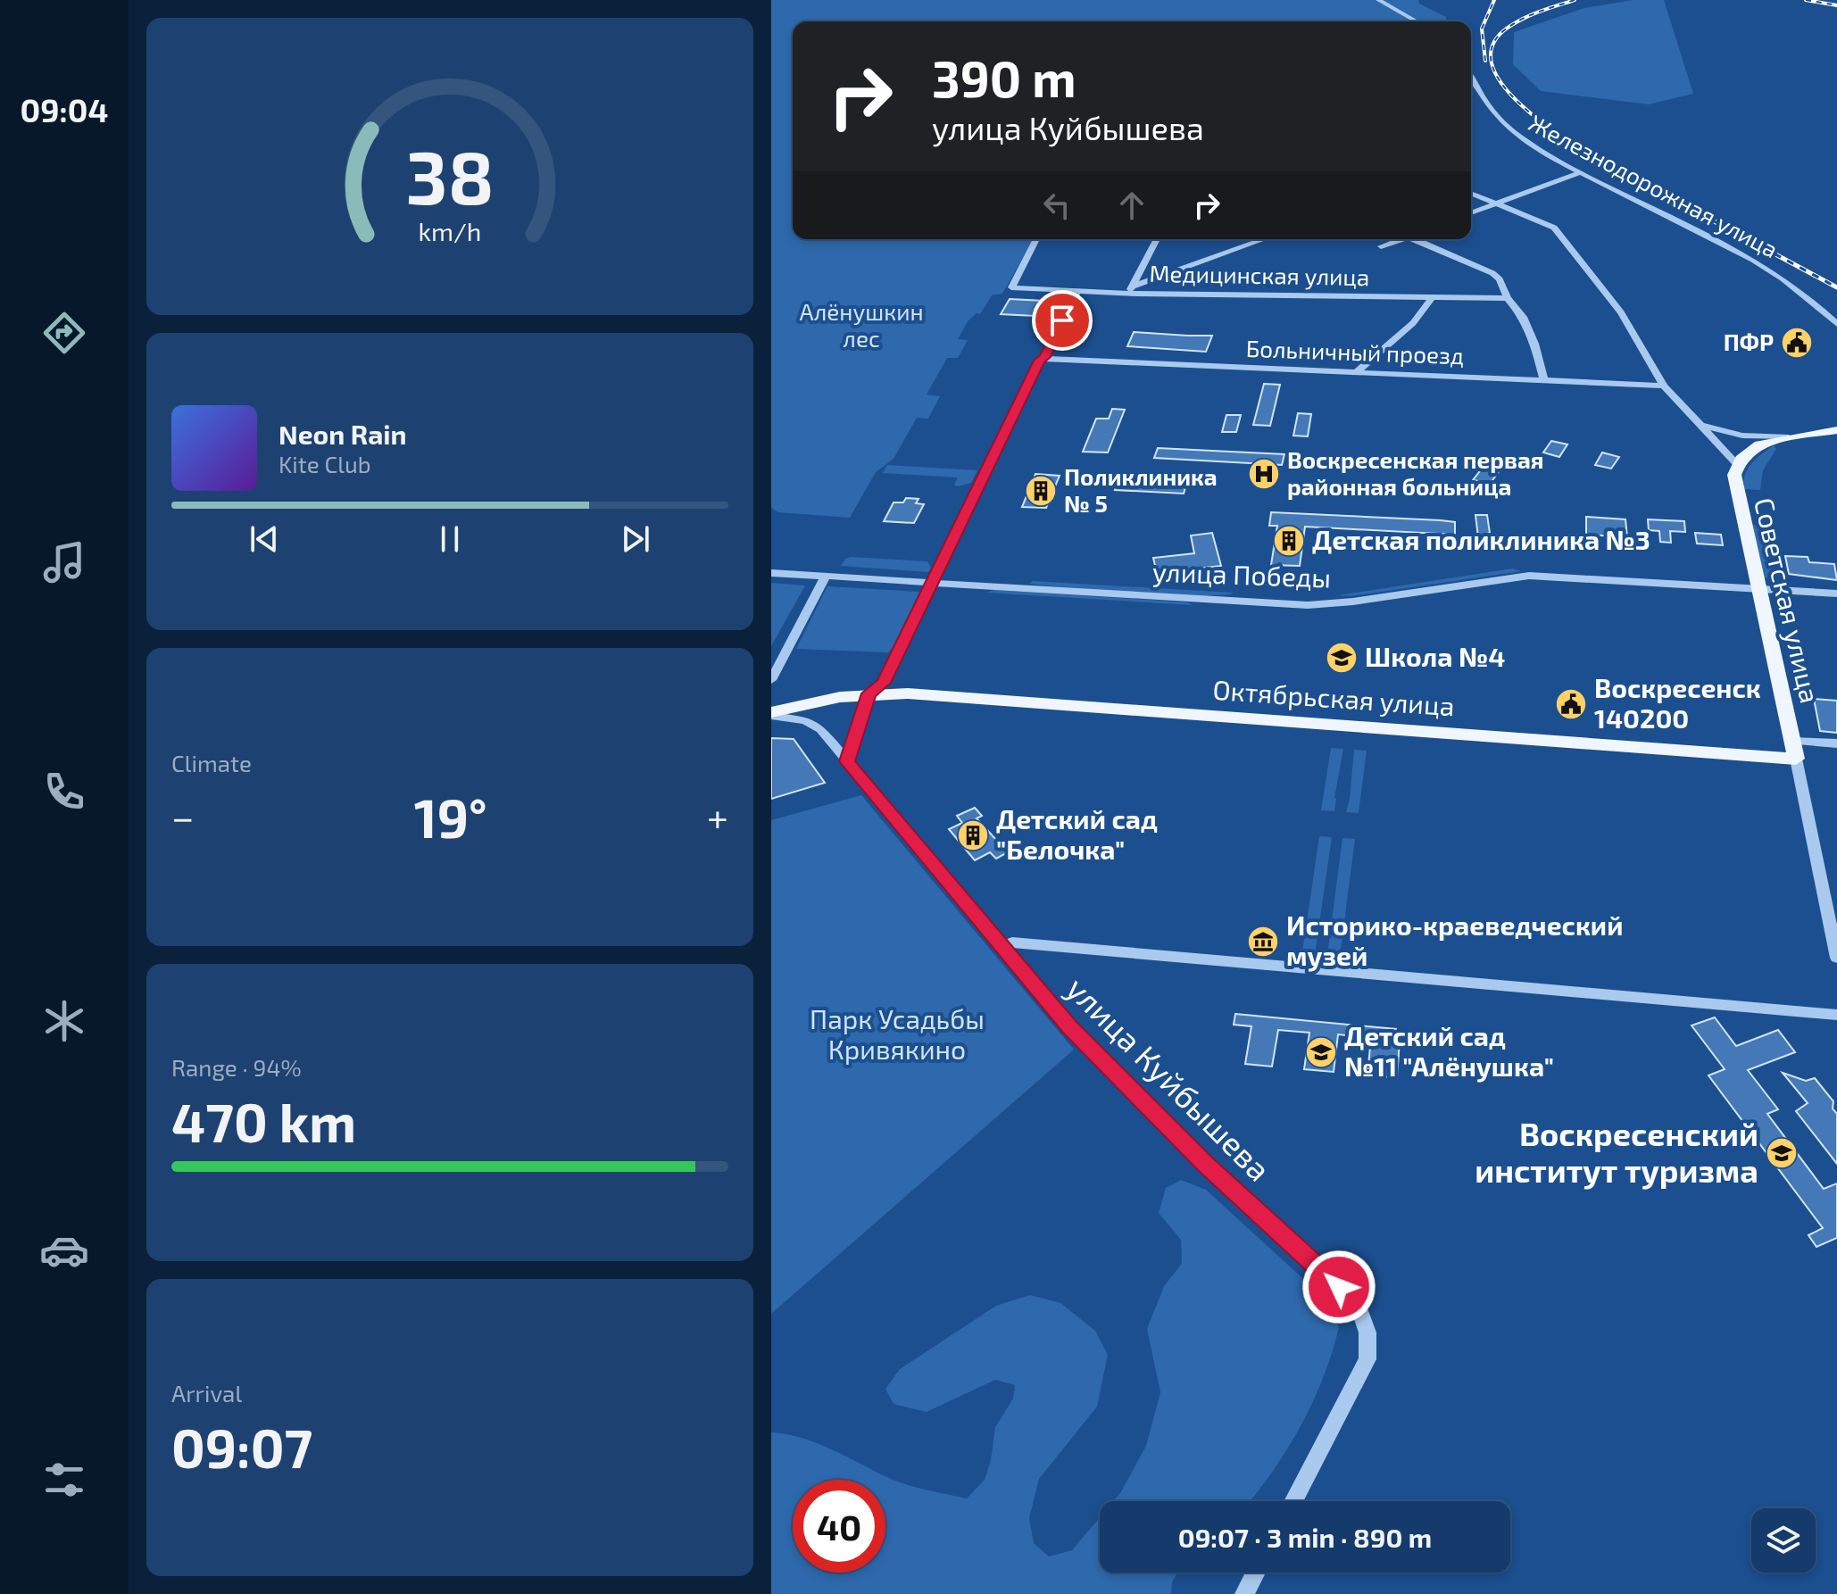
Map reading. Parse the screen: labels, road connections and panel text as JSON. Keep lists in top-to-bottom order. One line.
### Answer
{"streets":{"main road":["Советская улица","Октябрьская улица"],"street":["Железнодорожная улица","Медицинская улица","Больничный проезд","улица Победы","улица Куйбышева"]},"crossings":[["Больничный проезд","Советская улица"],["улица Победы","Советская улица"],["Советская улица","Октябрьская улица"],["Октябрьская улица","улица Куйбышева"]],"parks":["Алёнушкин лес","Парк Усадьбы Кривякино"],"places":{"public building":["ПФР","Воскресенск 140200"],"hospital":["Воскресенская первая районная больница"],"building":["Поликлиника № 5","Детская поликлиника №3","Детский сад \"Белочка\""],"school or university":["Школа №4","Детский сад №11 \"Алёнушка\"","Воскресенский институт туризма"],"museum":["Историко-краеведческий музей"]},"page":{"tabs":"09:04","turn":["390 m","улица Куйбышева"],"song":["Neon Rain","Kite Club"],"tile":["Climate",["Range · 94%","470 km"],["Arrival","09:07"]],"heat":["−","19°","+"],"limit":"40","trip":"09:07 · 3 min · 890 m","gauge":["38","km/h"]}}
